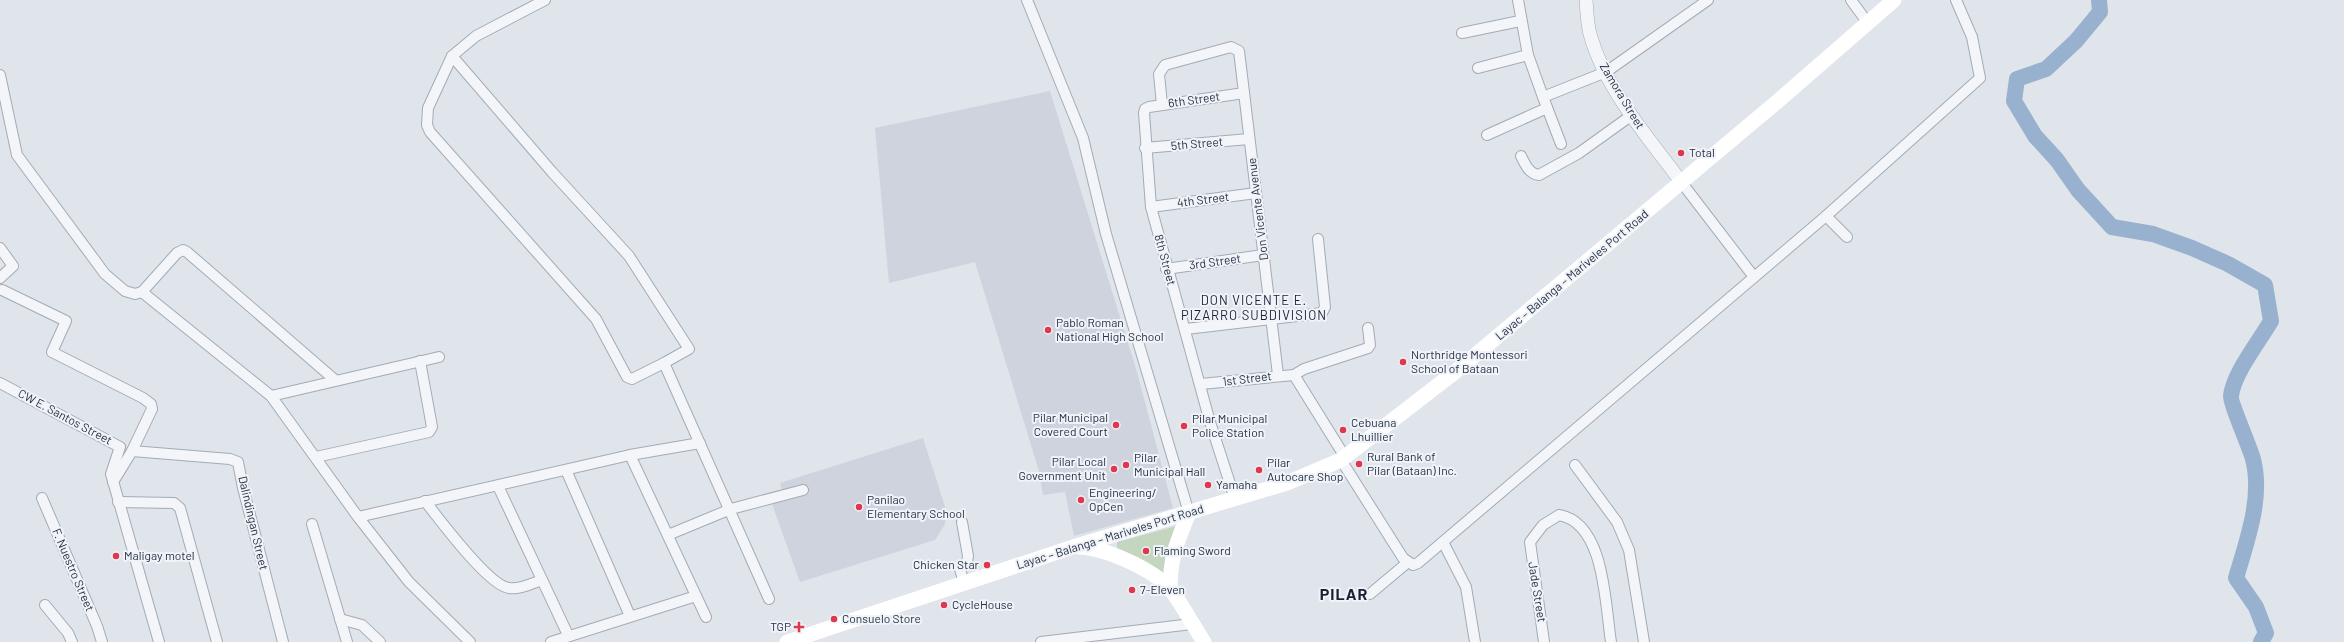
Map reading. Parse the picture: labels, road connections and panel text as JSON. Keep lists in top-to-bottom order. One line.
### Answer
{"streets":{"main road":["Layac – Balanga – Mariveles Port Road"],"street":["Zamora Street","6th Street","5th Street","4th Street","Don Vicente Avenue","8th Street","3rd Street","1st Street","CW E. Santos Street","Dalindingan Street","F. Nuestro Street","Jade Street"]},"crossings":[["Zamora Street","Layac – Balanga – Mariveles Port Road"],["6th Street","Don Vicente Avenue"],["6th Street","8th Street"],["5th Street","Don Vicente Avenue"],["5th Street","8th Street"],["4th Street","Don Vicente Avenue"],["4th Street","8th Street"],["Don Vicente Avenue","3rd Street"],["Don Vicente Avenue","1st Street"],["8th Street","3rd Street"],["8th Street","Layac – Balanga – Mariveles Port Road"],["8th Street","1st Street"]],"districts":["DON VICENTE E. PIZARRO SUBDIVISION","PILAR"],"places":{"other":["Total","Pablo Roman National High School","Northridge Montessori School of Bataan","Pilar Municipal Covered Court","Pilar Municipal Police Station","Cebuana Lhuillier","Rural Bank of Pilar (Bataan) Inc.","Pilar Municipal Hall","Pilar Local Government Unit","Pilar Autocare Shop","Yamaha","Engineering/ OpCen","Panilao Elementary School","Flaming Sword","Maligay motel","Chicken Star","7-Eleven","CycleHouse","Consuelo Store"],"health":["TGP"]}}
